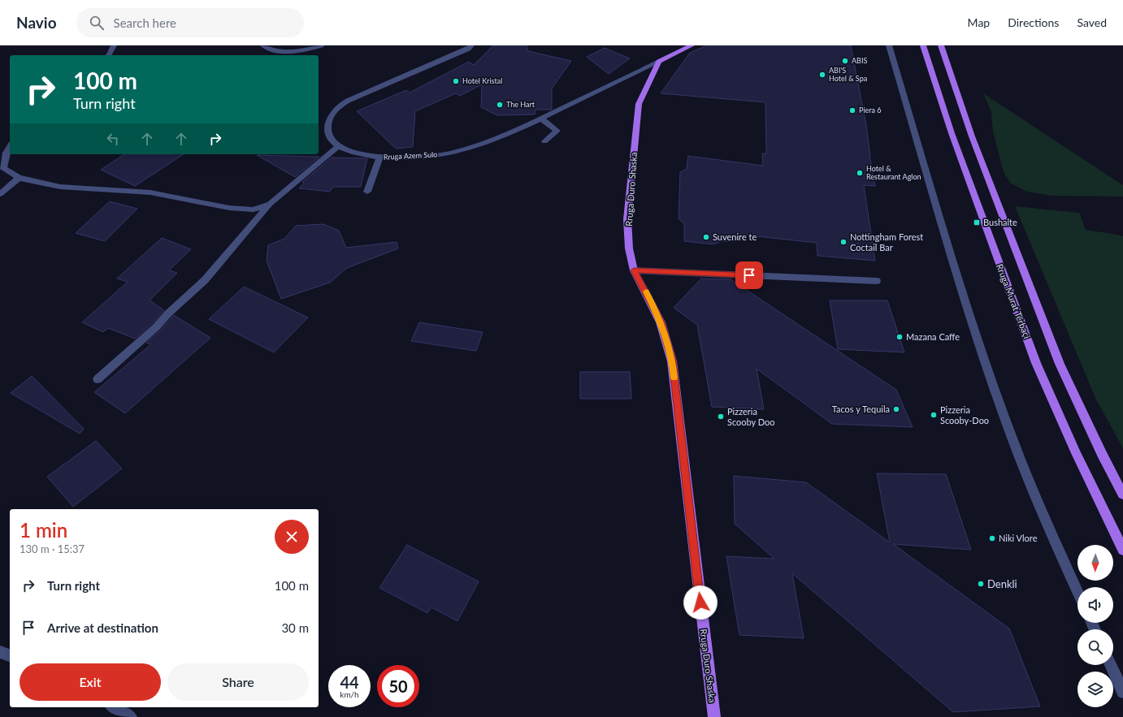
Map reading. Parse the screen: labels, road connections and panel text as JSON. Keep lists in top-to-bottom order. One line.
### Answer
{"streets":{"main road":["Rruga Duro Shaska","Rruga Murat Tërbaçi"],"street":["Rruga Azem Sulo"]},"crossings":[["Rruga Azem Sulo","Rruga Duro Shaska"]],"places":{"other":["ABIS","ABI'S Hotel & Spa","Hotel Kristal","The Hart","Piera 6","Hotel & Restaurant Aglon","Suvenire te","Nottingham Forest Coctail Bar","Mazana Caffe","Tacos y Tequila","Pizzeria Scooby-Doo","Pizzeria Scooby Doo","Niki Vlore","Denkli"],"transit":["Bushalte"]},"north":"bottom","page":{"header":"Navio","search":"Search here","nav":["Map","Directions","Saved"],"turn":["100 m","Turn right"],"heading":["1 min","130 m · 15:37"],"list":[{"name":"Turn right","value":"100 m"},{"name":"Arrive at destination","value":"30 m"}],"buttons":["Exit","Share"],"speed":"44 km/h","limit":"50"}}
